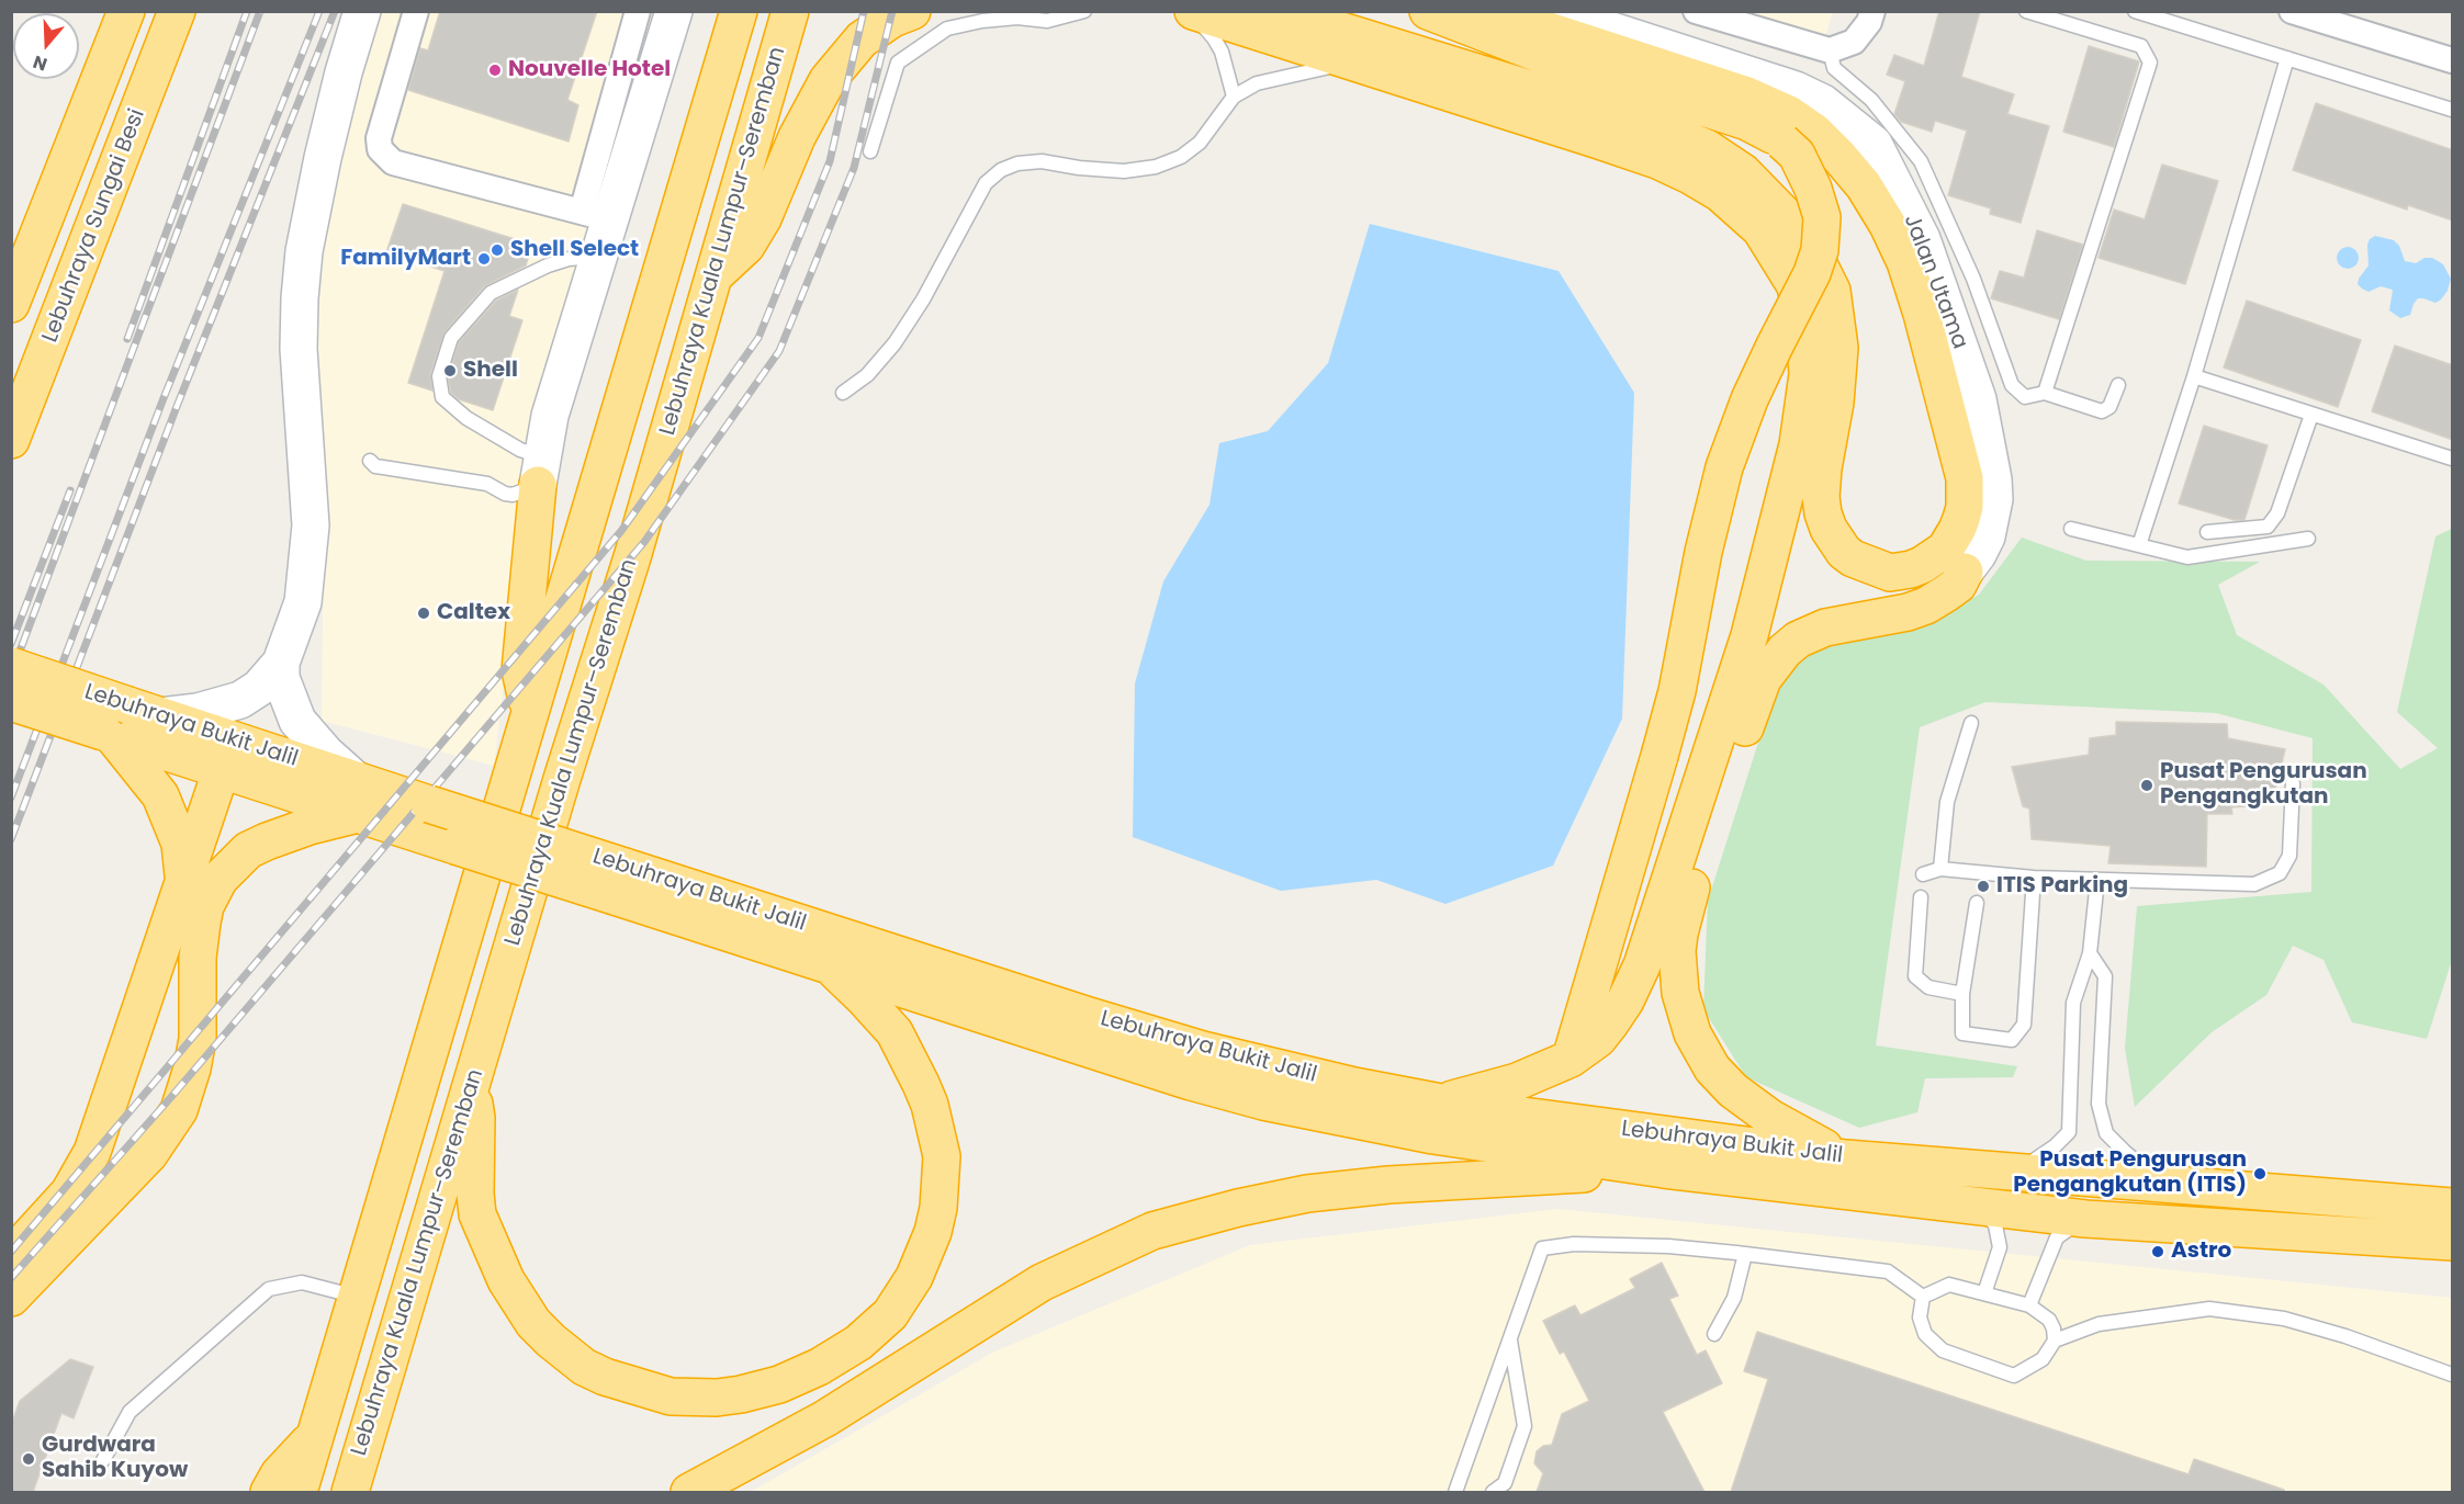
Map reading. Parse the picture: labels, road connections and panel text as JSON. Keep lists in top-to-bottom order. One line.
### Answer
{"streets":{"highway":["Lebuhraya Sungai Besi","Lebuhraya Kuala Lumpur–Seremban","Lebuhraya Bukit Jalil"],"street":["Jalan Utama"]},"places":["Nouvelle Hotel","Shell Select","FamilyMart","Shell","Caltex","Pusat Pengurusan Pengangkutan","ITIS Parking","Pusat Pengurusan Pengangkutan (ITIS)","Astro","Gurdwara Sahib Kuyow"],"north":"bottom"}
